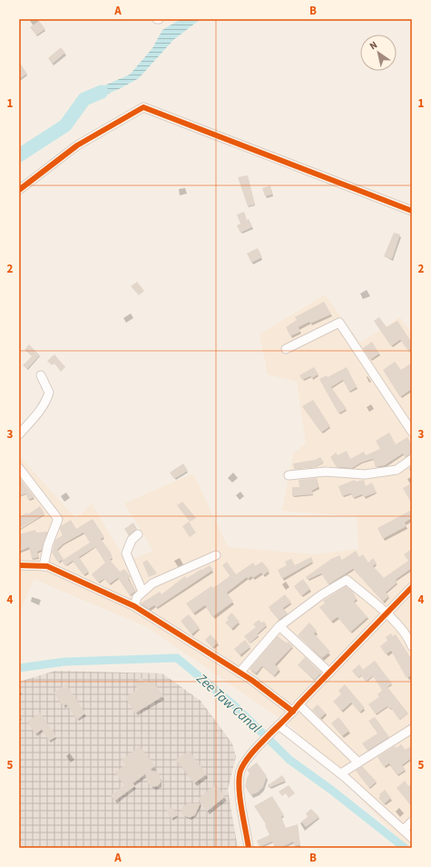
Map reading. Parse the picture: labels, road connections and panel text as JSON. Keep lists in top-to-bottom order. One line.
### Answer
{"water":["Zee Taw Canal"],"north":"top left","grid":{"columns":["A","B"],"rows":["1","2","3","4","5"]}}
